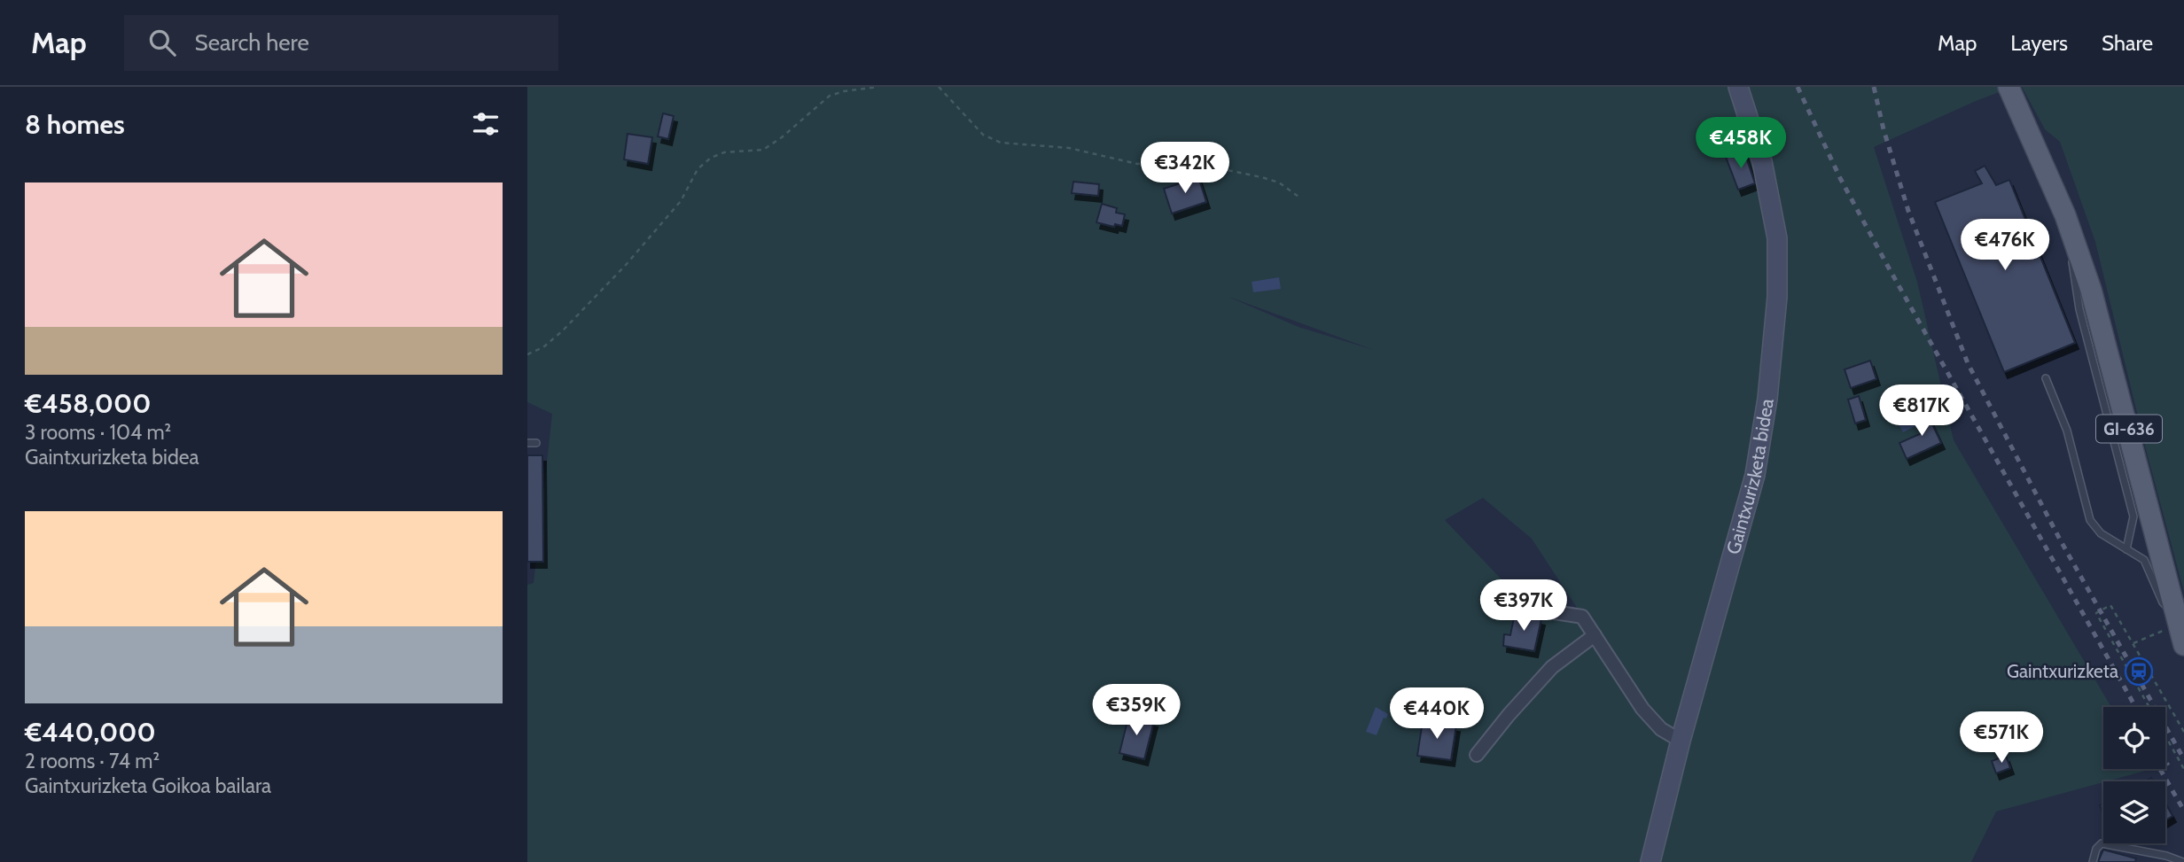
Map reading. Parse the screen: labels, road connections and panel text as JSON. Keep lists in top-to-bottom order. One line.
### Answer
{"streets":{"main road":["GI-636","Gaintxurizketa bidea"]},"places":{"station":["Gaintxurizketa"]},"page":{"header":"Map","search":"Search here","nav":["Map","Layers","Share"],"heading":"8 homes","price":["€458K","€342K","€476K","€817K","€397K","€359K","€440K","€571K"],"list":[{"name":"€458,000","note":"3 rooms · 104 m² · Gaintxurizketa bidea"},{"name":"€440,000","note":"2 rooms · 74 m² · Gaintxurizketa Goikoa bailara"}]}}
